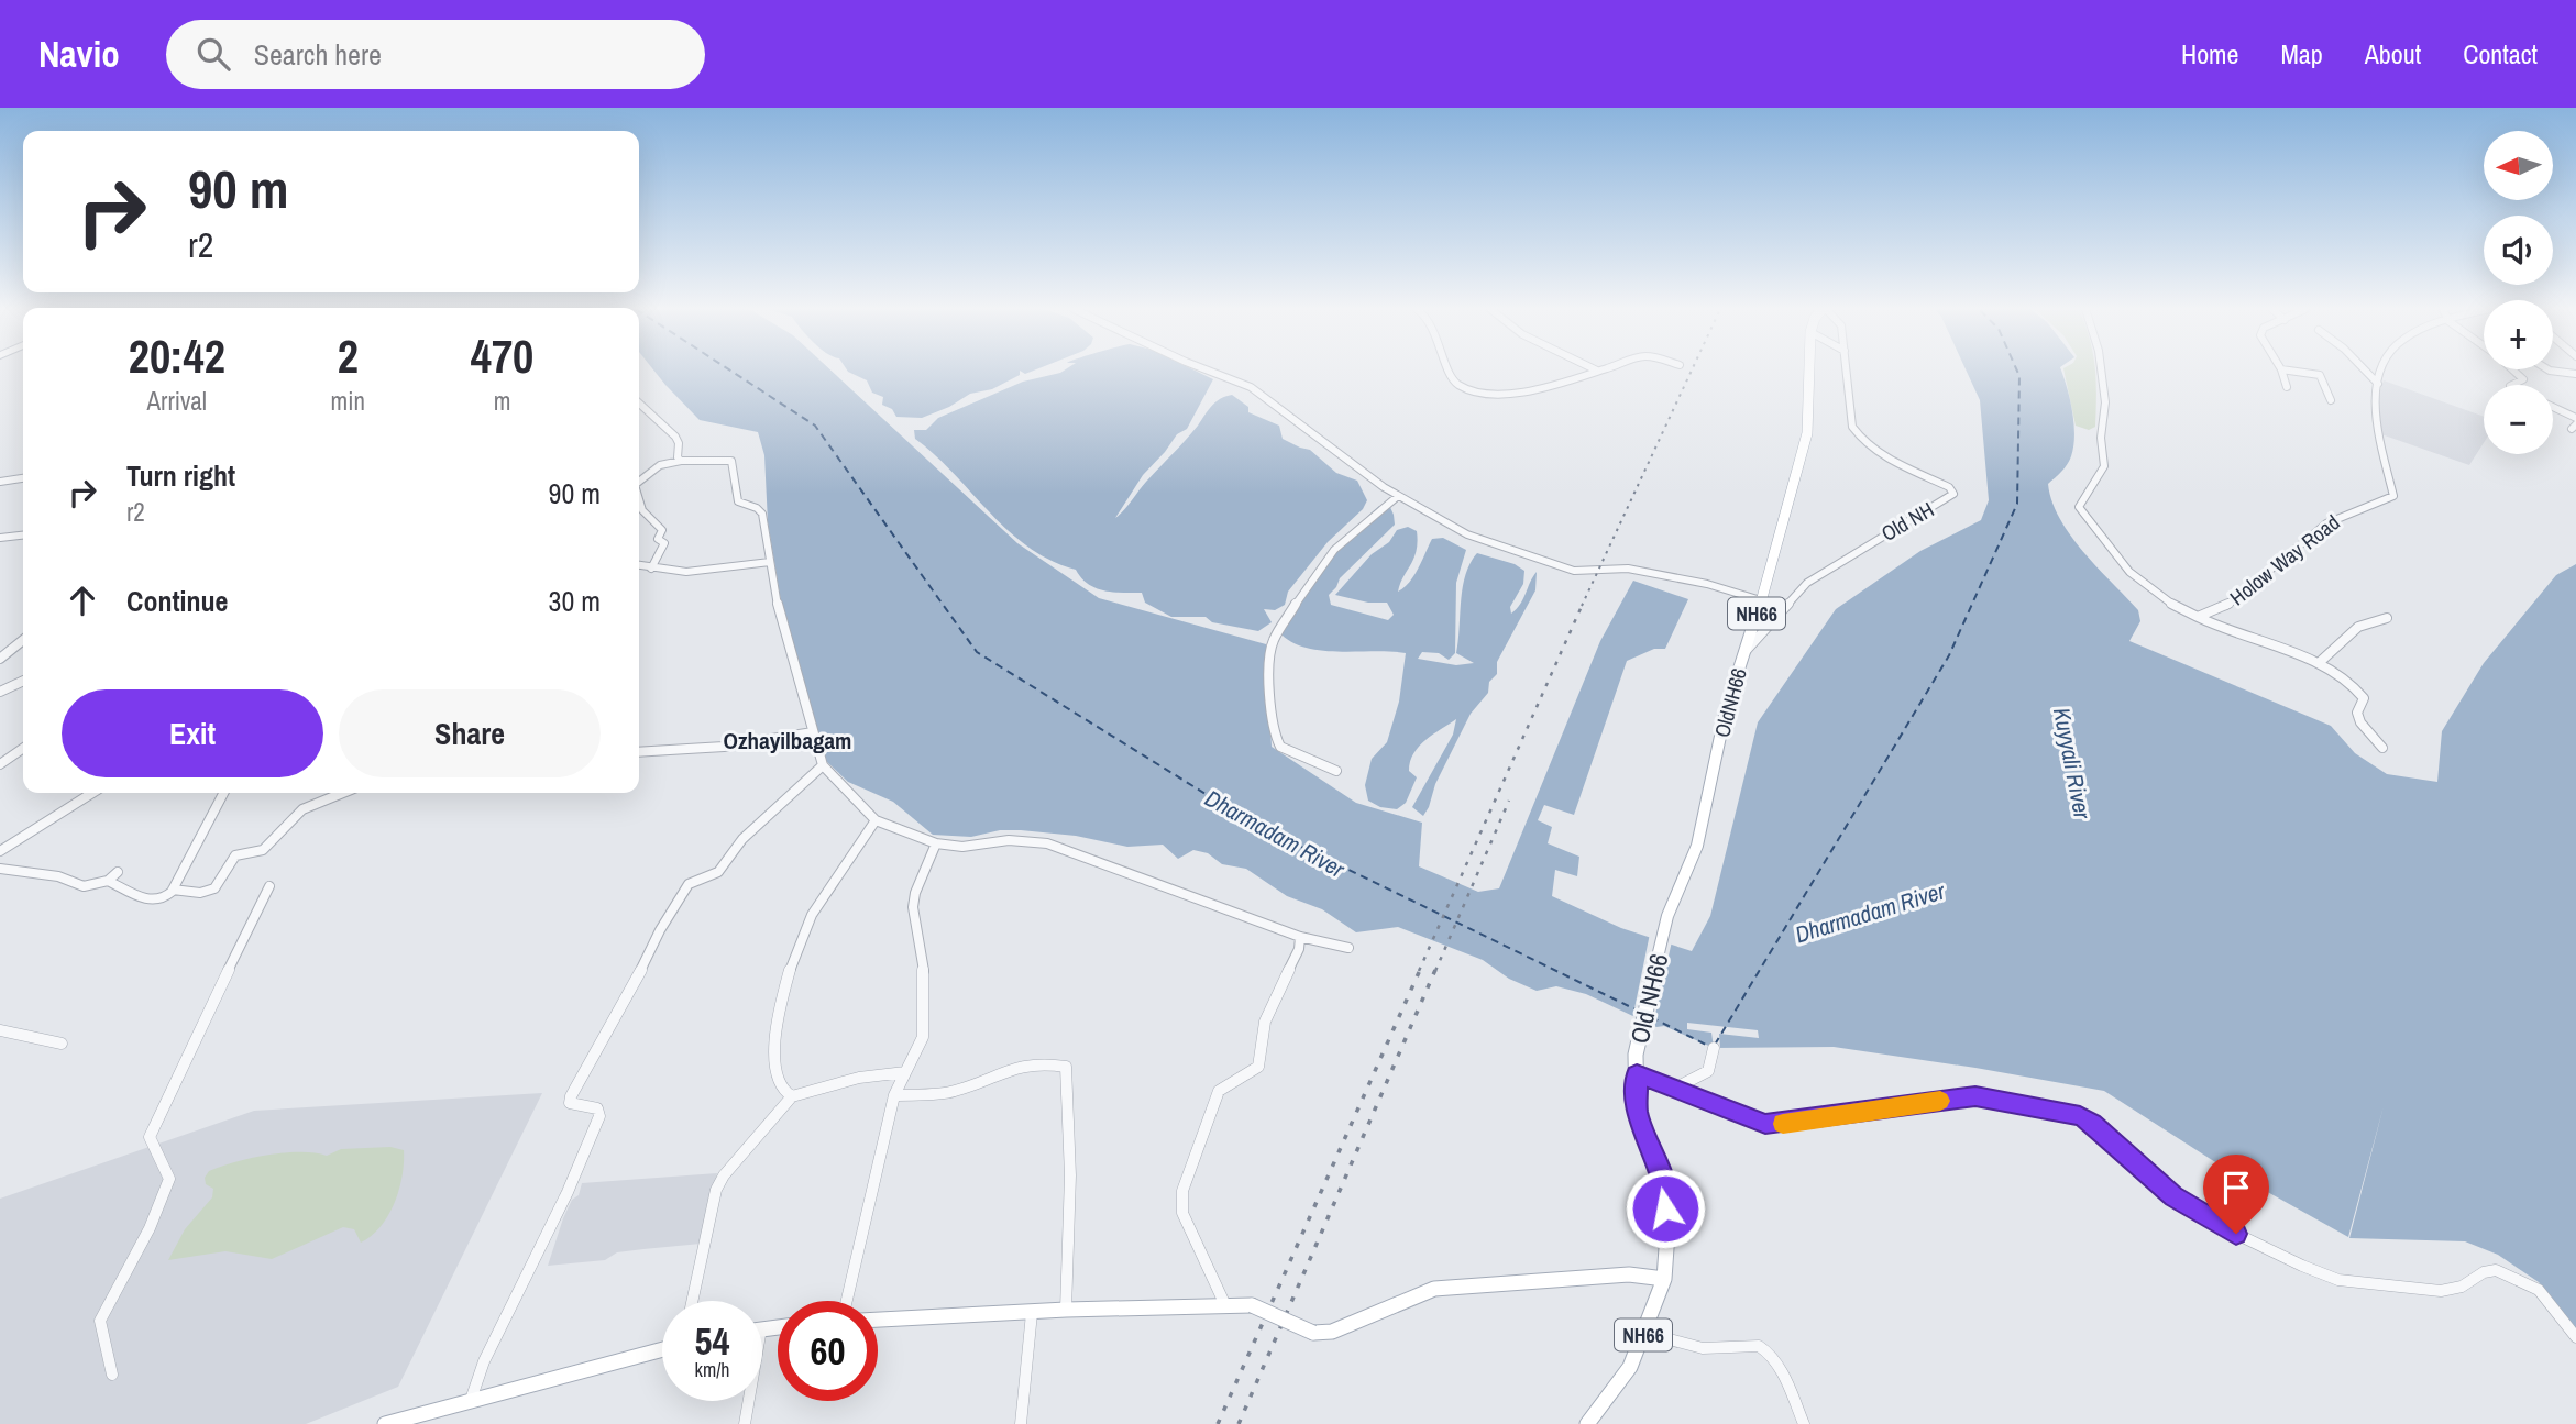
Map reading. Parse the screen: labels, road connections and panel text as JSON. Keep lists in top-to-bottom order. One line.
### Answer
{"streets":{"main road":["NH66","OldNH66","Old NH66"],"street":["Old NH","Holow Way Road"]},"crossings":[["Old NH","OldNH66"],["OldNH66","Old NH66"]],"districts":["Ozhayilbagam"],"water":["Kuyyali River","Dharmadam River"],"north":"left","page":{"header":"Navio","search":"Search here","nav":["Home","Map","About","Contact"],"map_buttons":["+","−"],"turn":["90 m","r2"],"eta":["20:42","Arrival","2","min","470","m"],"list":[{"name":"Turn right","note":"r2","value":"90 m"},{"name":"Continue","value":"30 m"}],"buttons":["Exit","Share"],"speed":"54 km/h","limit":"60"}}
